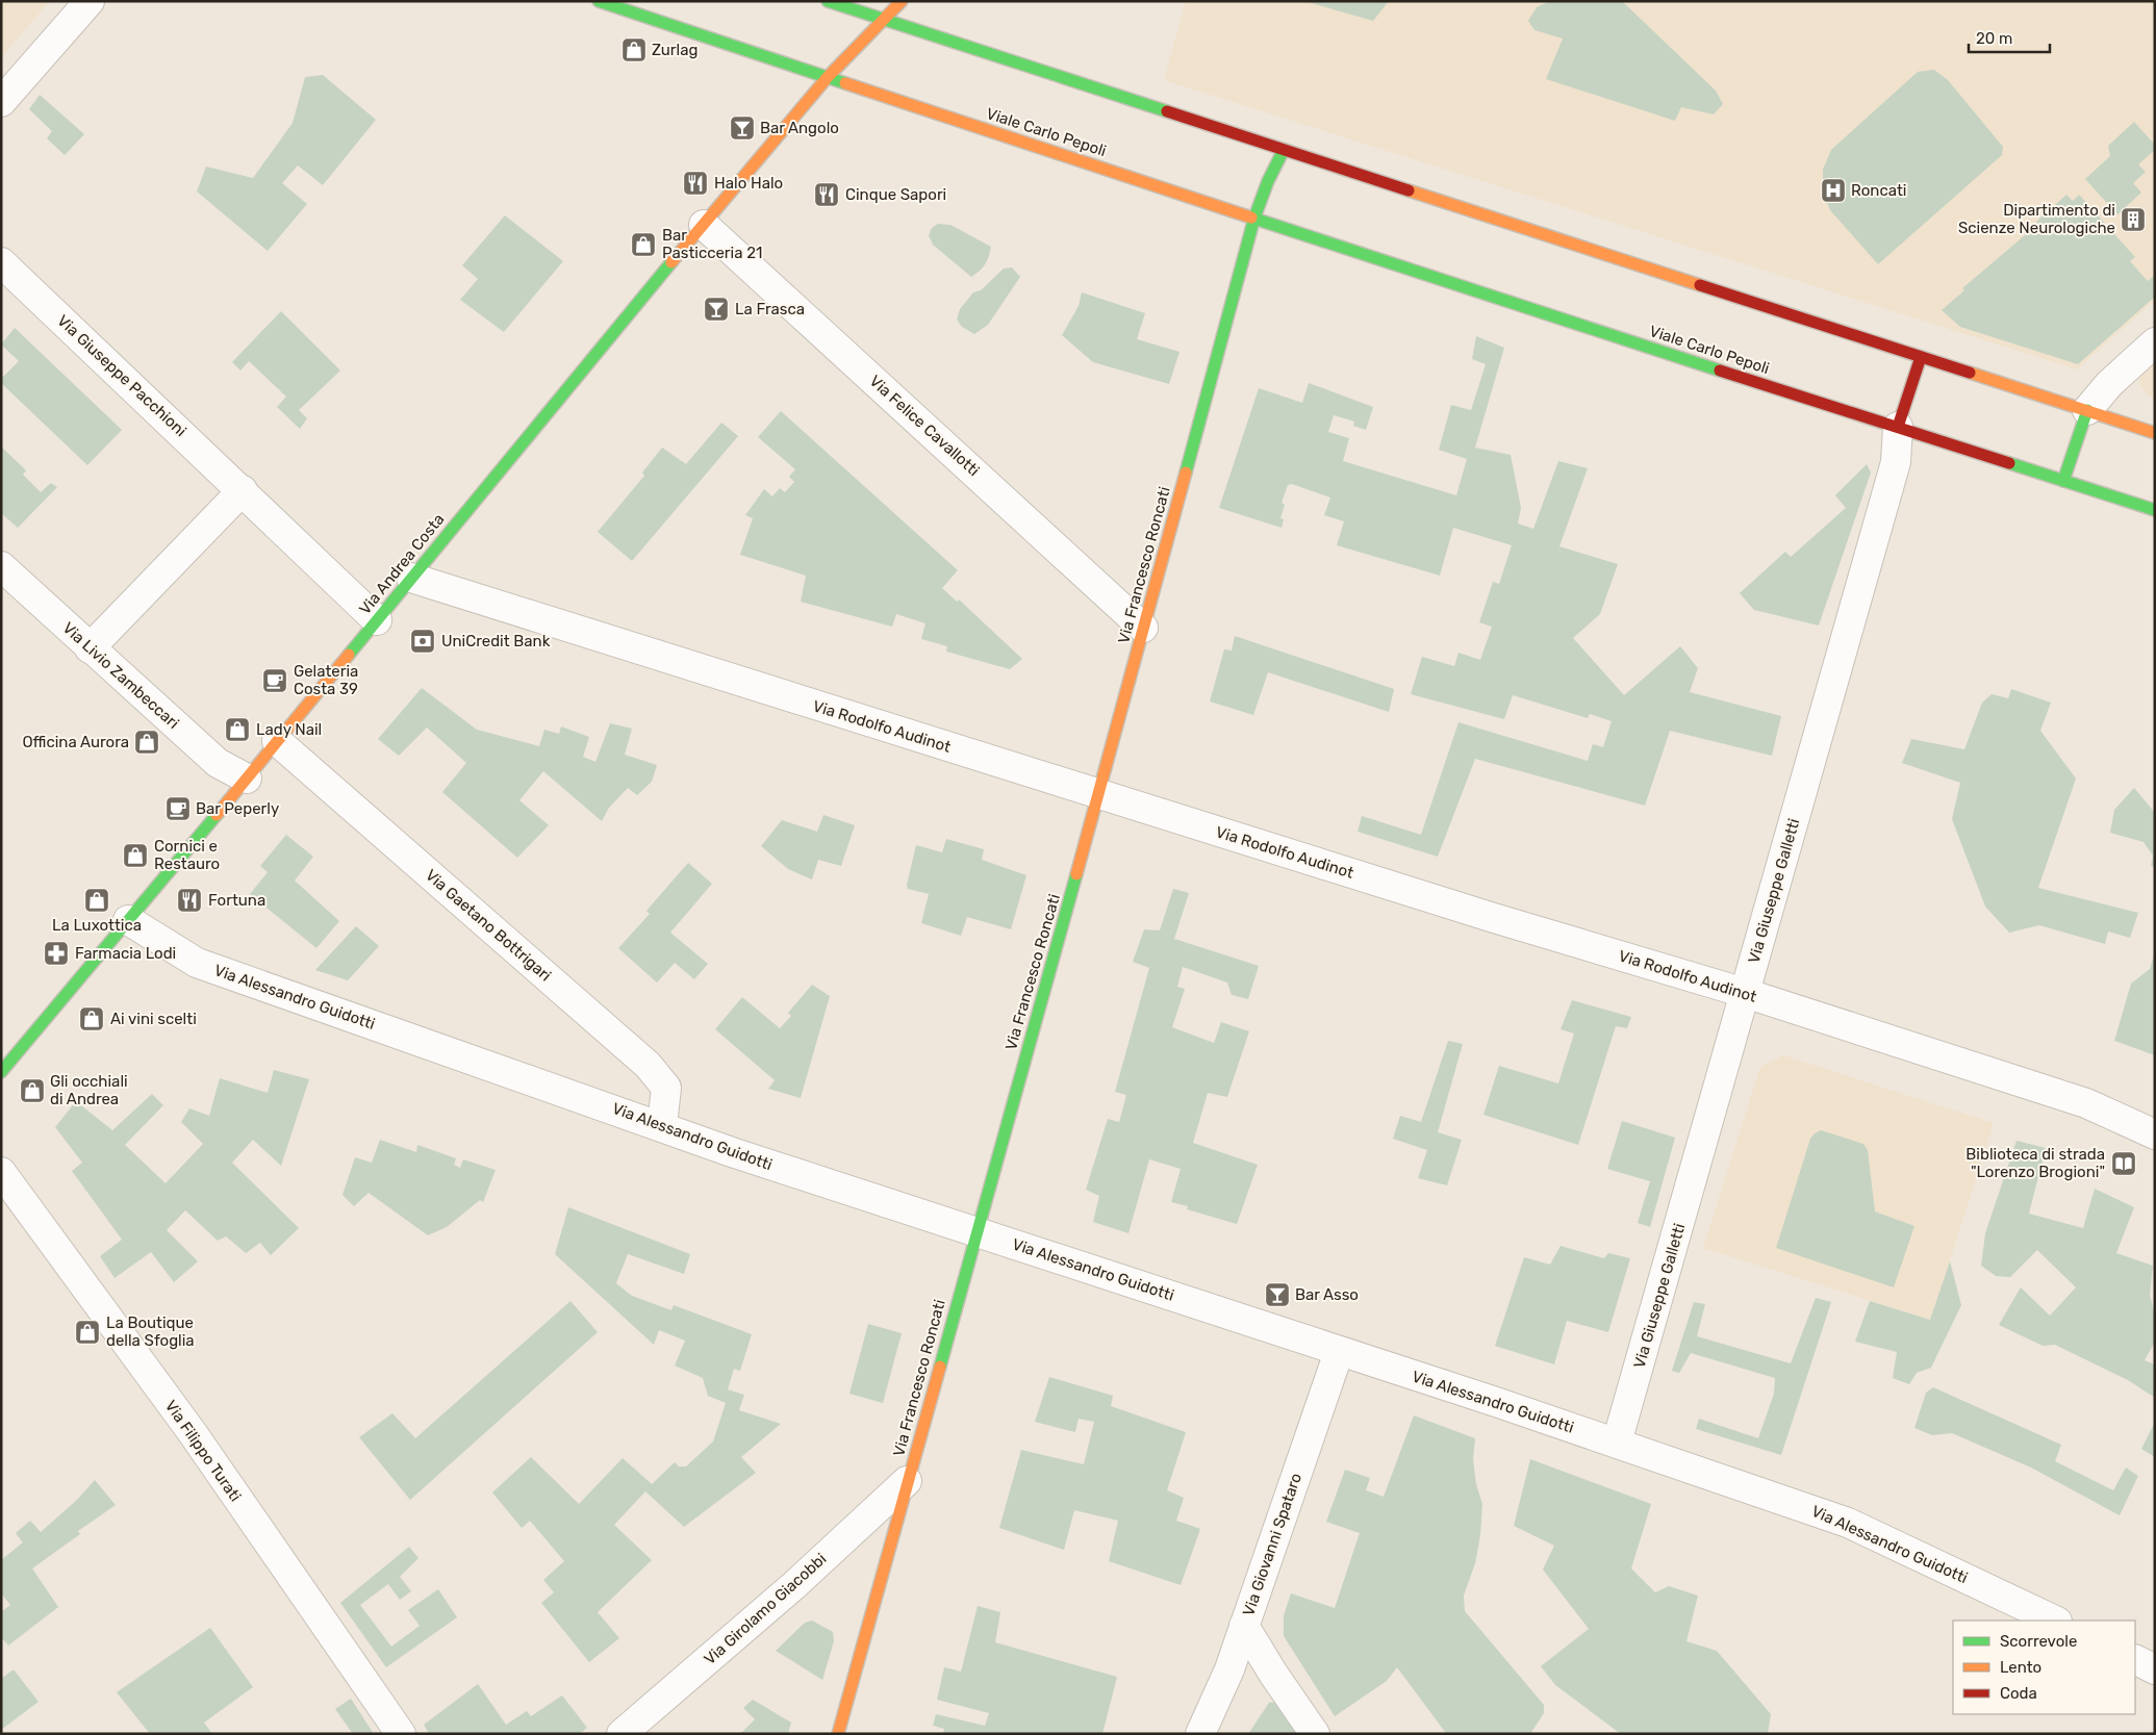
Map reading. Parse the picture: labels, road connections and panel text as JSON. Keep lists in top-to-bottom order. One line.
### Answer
{"streets":{"main road":["Viale Carlo Pepoli","Via Andrea Costa","Via Francesco Roncati"],"street":["Via Giuseppe Pacchioni","Via Felice Cavallotti","Via Livio Zambeccari","Via Rodolfo Audinot","Via Giuseppe Galletti","Via Gaetano Bottrigari","Via Alessandro Guidotti","Via Filippo Turati","Via Giovanni Spataro","Via Girolamo Giacobbi"]},"crossings":[["Viale Carlo Pepoli","Via Andrea Costa"],["Viale Carlo Pepoli","Via Francesco Roncati"],["Viale Carlo Pepoli","Via Giuseppe Galletti"],["Via Giuseppe Pacchioni","Via Andrea Costa"],["Via Felice Cavallotti","Via Andrea Costa"],["Via Felice Cavallotti","Via Francesco Roncati"],["Via Andrea Costa","Via Livio Zambeccari"],["Via Andrea Costa","Via Rodolfo Audinot"],["Via Andrea Costa","Via Gaetano Bottrigari"],["Via Andrea Costa","Via Alessandro Guidotti"],["Via Francesco Roncati","Via Rodolfo Audinot"],["Via Francesco Roncati","Via Alessandro Guidotti"],["Via Francesco Roncati","Via Girolamo Giacobbi"],["Via Rodolfo Audinot","Via Giuseppe Galletti"],["Via Giuseppe Galletti","Via Alessandro Guidotti"],["Via Gaetano Bottrigari","Via Alessandro Guidotti"],["Via Alessandro Guidotti","Via Giovanni Spataro"]],"places":{"shop":["Zurlag","Bar Pasticceria 21","Lady Nail","Officina Aurora","Cornici e Restauro","La Luxottica","Ai vini scelti","Gli occhiali di Andrea","La Boutique della Sfoglia"],"bar":["Bar Angolo","La Frasca","Bar Asso"],"restaurant":["Halo Halo","Cinque Sapori","Fortuna"],"hospital":["Roncati"],"building":["Dipartimento di Scienze Neurologiche"],"bank":["UniCredit Bank"],"cafe":["Gelateria Costa 39","Bar Peperly"],"pharmacy":["Farmacia Lodi"],"library":["Biblioteca di strada \"Lorenzo Brogioni\""]},"legend":["Scorrevole","Lento","Coda"],"scale_bar":"20 m"}
